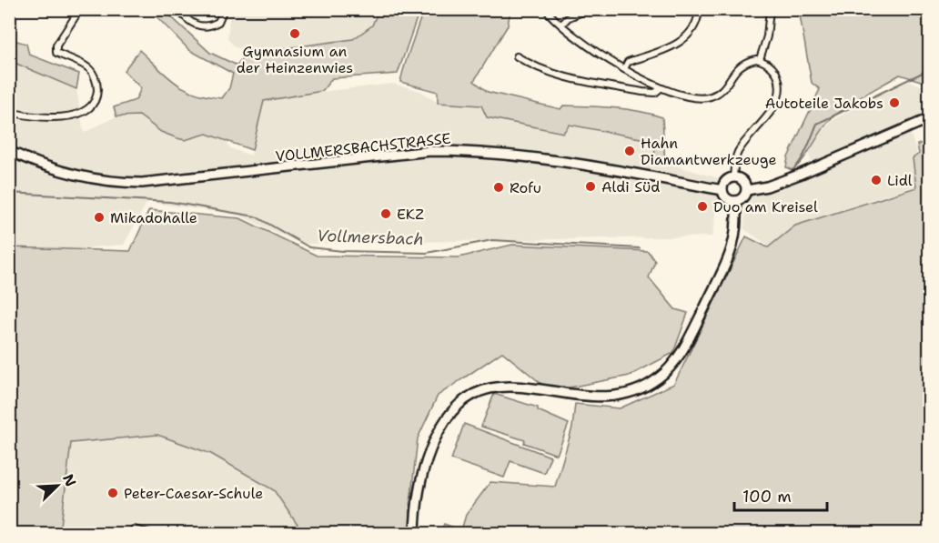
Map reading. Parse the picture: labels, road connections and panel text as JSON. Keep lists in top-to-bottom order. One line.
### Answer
{"streets":{"main road":["VOLLMERSBACHSTRASSE"]},"water":["Vollmersbach"],"places":["Gymnasium an der Heinzenwies","Autoteile Jakobs","Hahn Diamantwerkzeuge","Lidl","Aldi Süd","Rofu","Duo am Kreisel","EKZ","Mikadohalle","Peter-Caesar-Schule"],"scale_bar":"100 m","north":"top right"}
